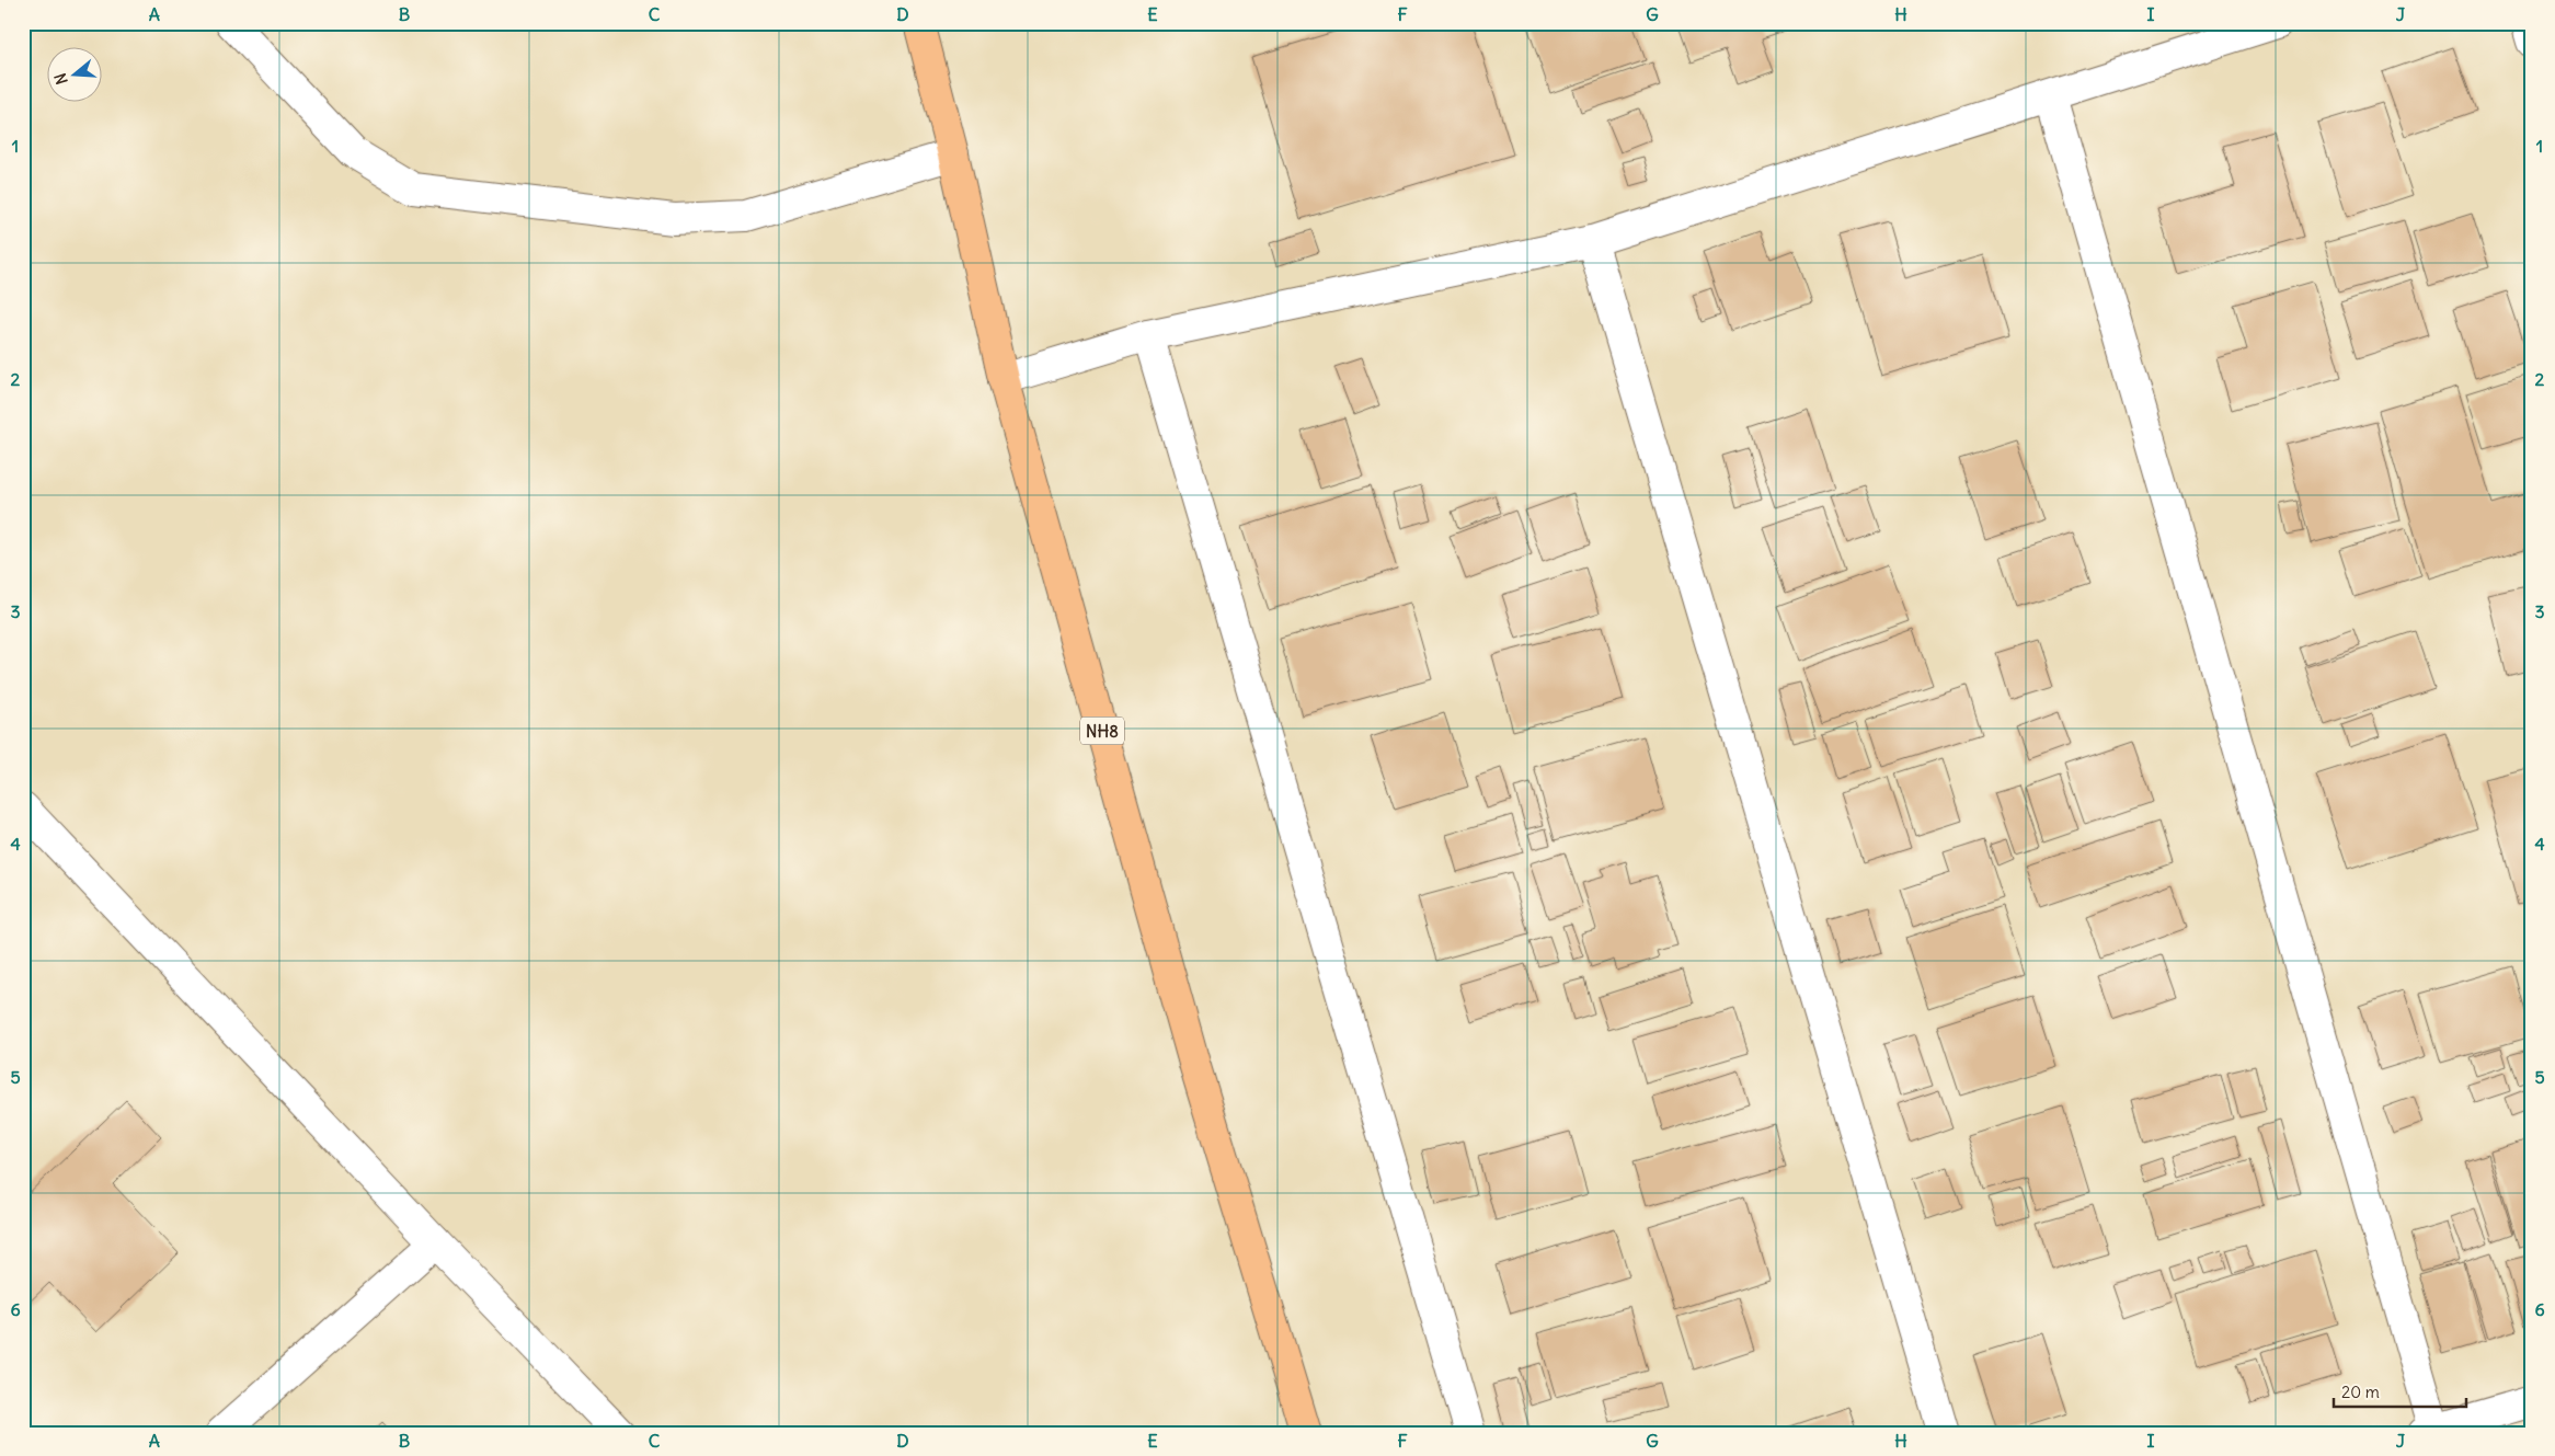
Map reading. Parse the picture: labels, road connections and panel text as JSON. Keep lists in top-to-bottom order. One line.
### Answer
{"streets":{"highway":["NH8"]},"scale_bar":"20 m","north":"left","grid":{"columns":["A","B","C","D","E","F","G","H","I","J"],"rows":["1","2","3","4","5","6"]}}
